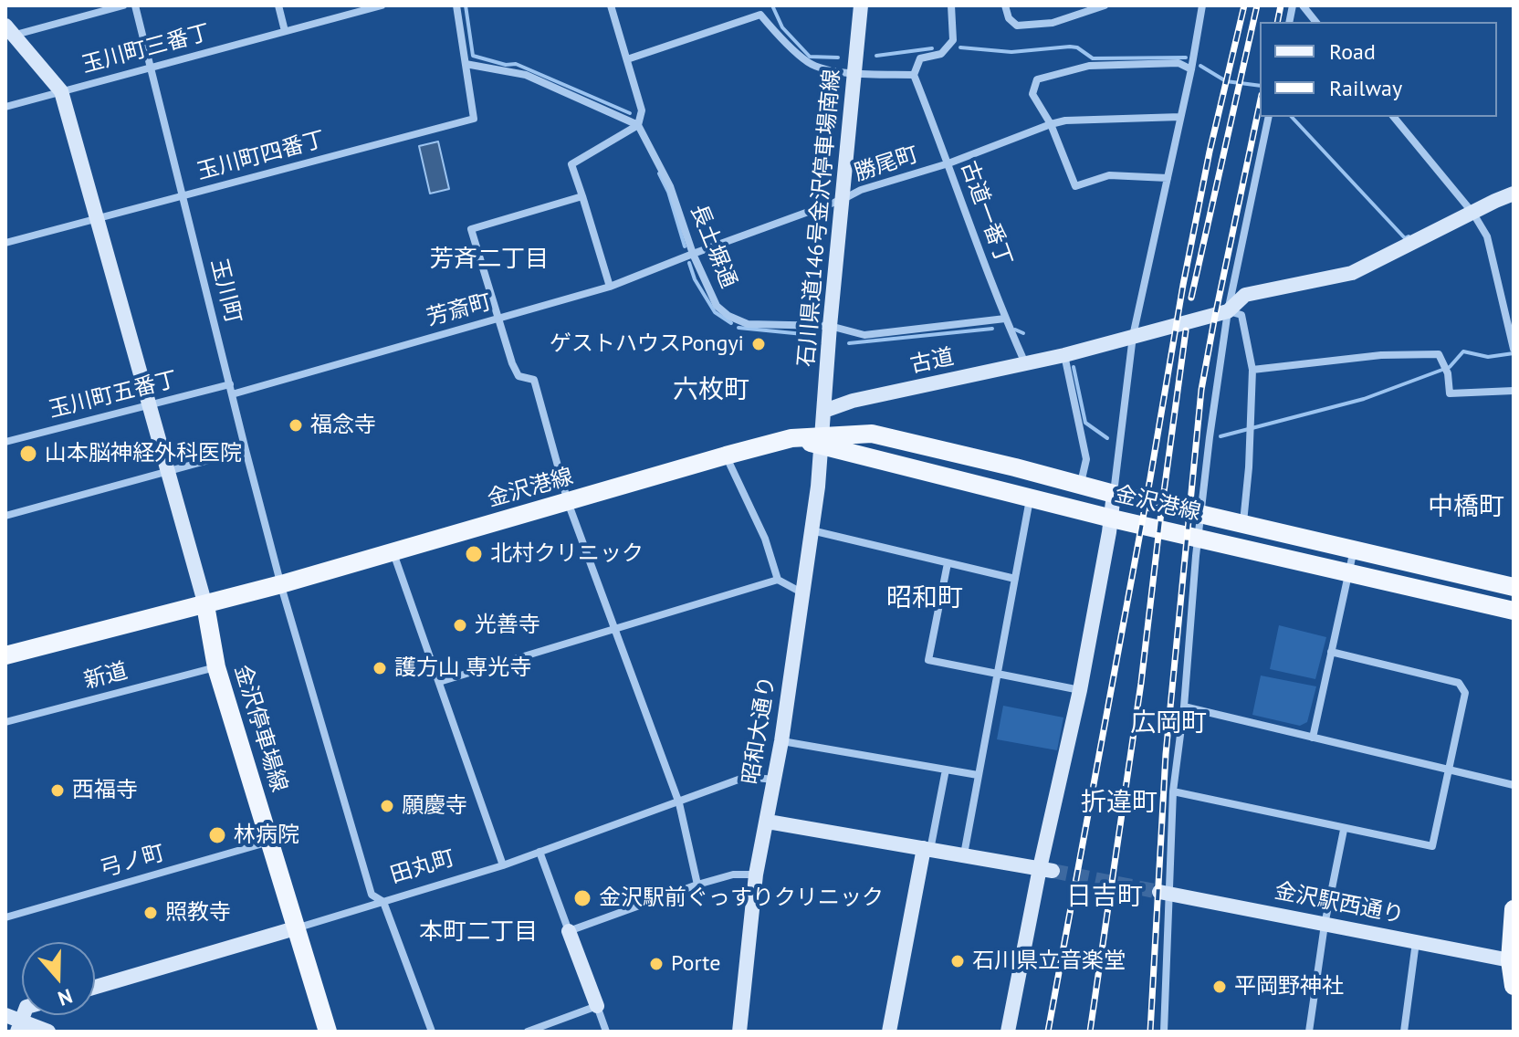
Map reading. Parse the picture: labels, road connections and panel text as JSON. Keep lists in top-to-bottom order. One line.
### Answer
{"streets":{"main road":["金沢港線","金沢停車場線"],"street":["玉川町三番丁","玉川町四番丁","勝尾町","古道一番丁","石川県道146号金沢停車場南線","長土塀通","玉川町","芳斎町","古道","玉川町五番丁","新道","昭和大通り","弓ノ町","田丸町","金沢駅西通り"]},"crossings":[["玉川町三番丁","玉川町"],["玉川町四番丁","玉川町"],["勝尾町","古道一番丁"],["勝尾町","石川県道146号金沢停車場南線"],["勝尾町","長土塀通"],["勝尾町","芳斎町"],["古道一番丁","長土塀通"],["古道一番丁","古道"],["石川県道146号金沢停車場南線","長土塀通"],["石川県道146号金沢停車場南線","古道"],["石川県道146号金沢停車場南線","金沢港線"],["石川県道146号金沢停車場南線","昭和大通り"],["長土塀通","芳斎町"],["玉川町","芳斎町"],["玉川町","玉川町五番丁"],["玉川町","金沢港線"],["玉川町","田丸町"],["金沢港線","金沢停車場線"],["金沢港線","昭和大通り"],["新道","金沢停車場線"],["金沢停車場線","弓ノ町"],["金沢停車場線","田丸町"],["昭和大通り","田丸町"]],"districts":["芳斉二丁目","六枚町","中橋町","昭和町","広岡町","折違町","日吉町","本町二丁目"],"places":["ゲストハウスPongyi","福念寺","山本脳神経外科医院","北村クリニック","光善寺","護方山 専光寺","西福寺","願慶寺","林病院","金沢駅前ぐっすりクリニック","照教寺","石川県立音楽堂","Porte","平岡野神社"],"legend":["Road","Railway"],"north":"bottom"}
